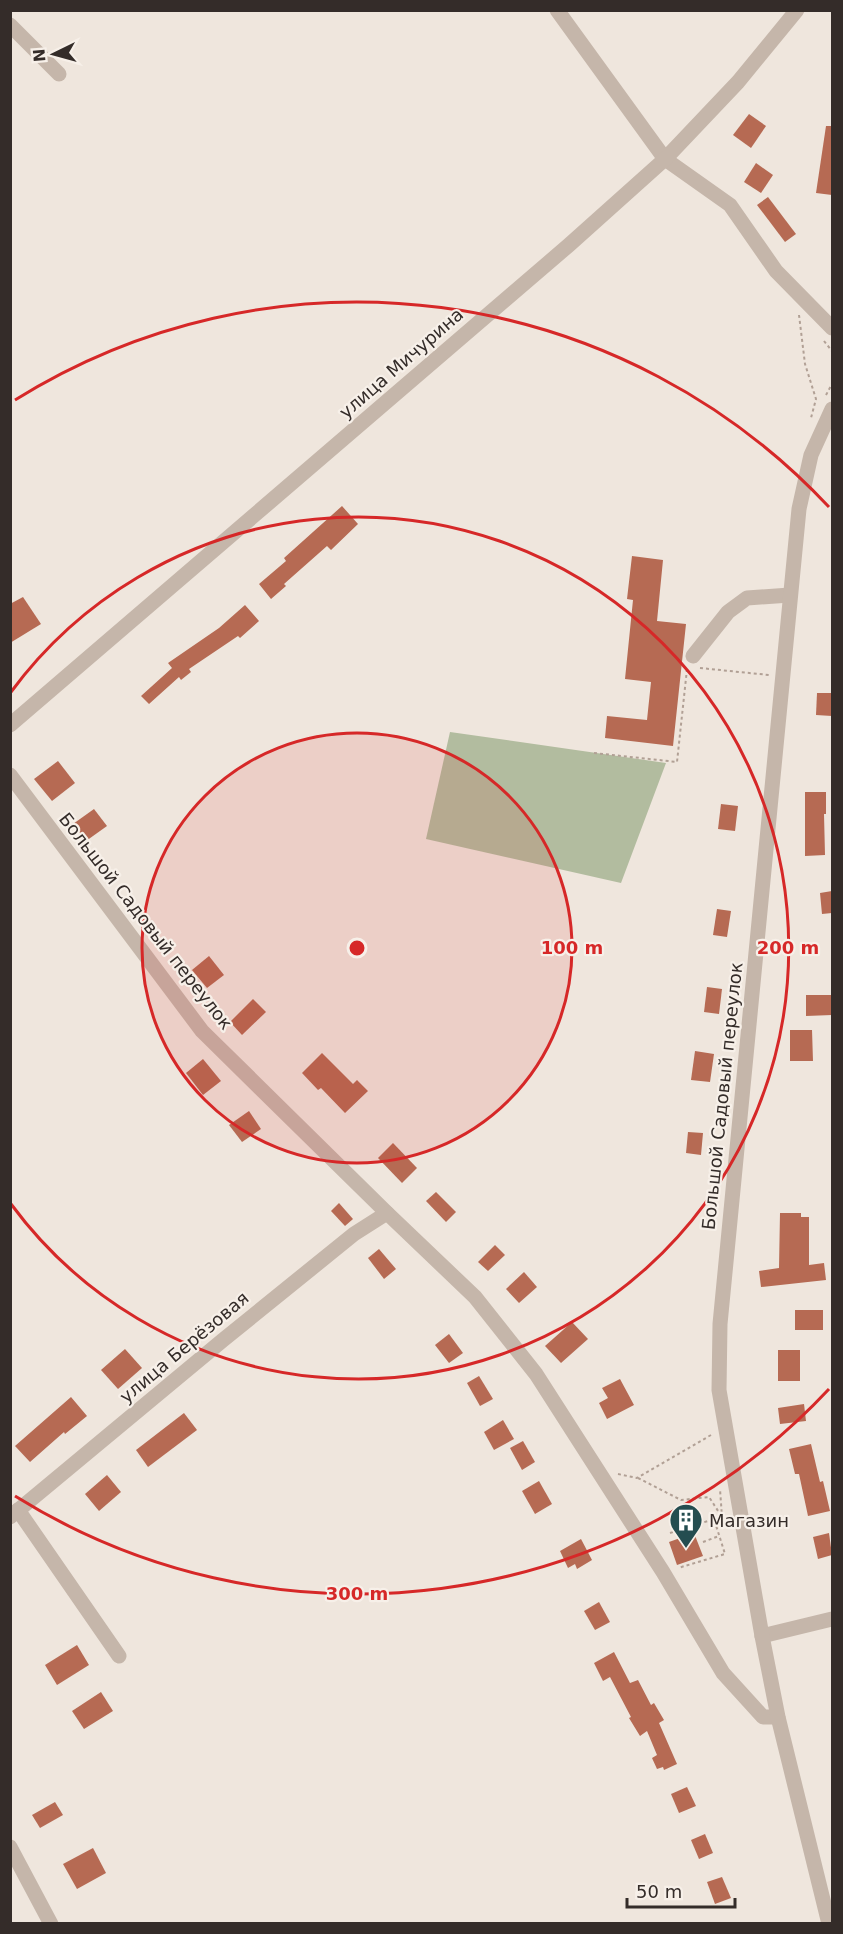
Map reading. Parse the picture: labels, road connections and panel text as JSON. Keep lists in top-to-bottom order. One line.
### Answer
{"streets":{"street":["улица Мичурина","Большой Садовый переулок","улица Берёзовая"]},"crossings":[["Большой Садовый переулок","улица Берёзовая"]],"places":{"building":["Магазин"]},"scale_bar":"50 m","north":"left","rings":["100 m","200 m","300 m"]}
